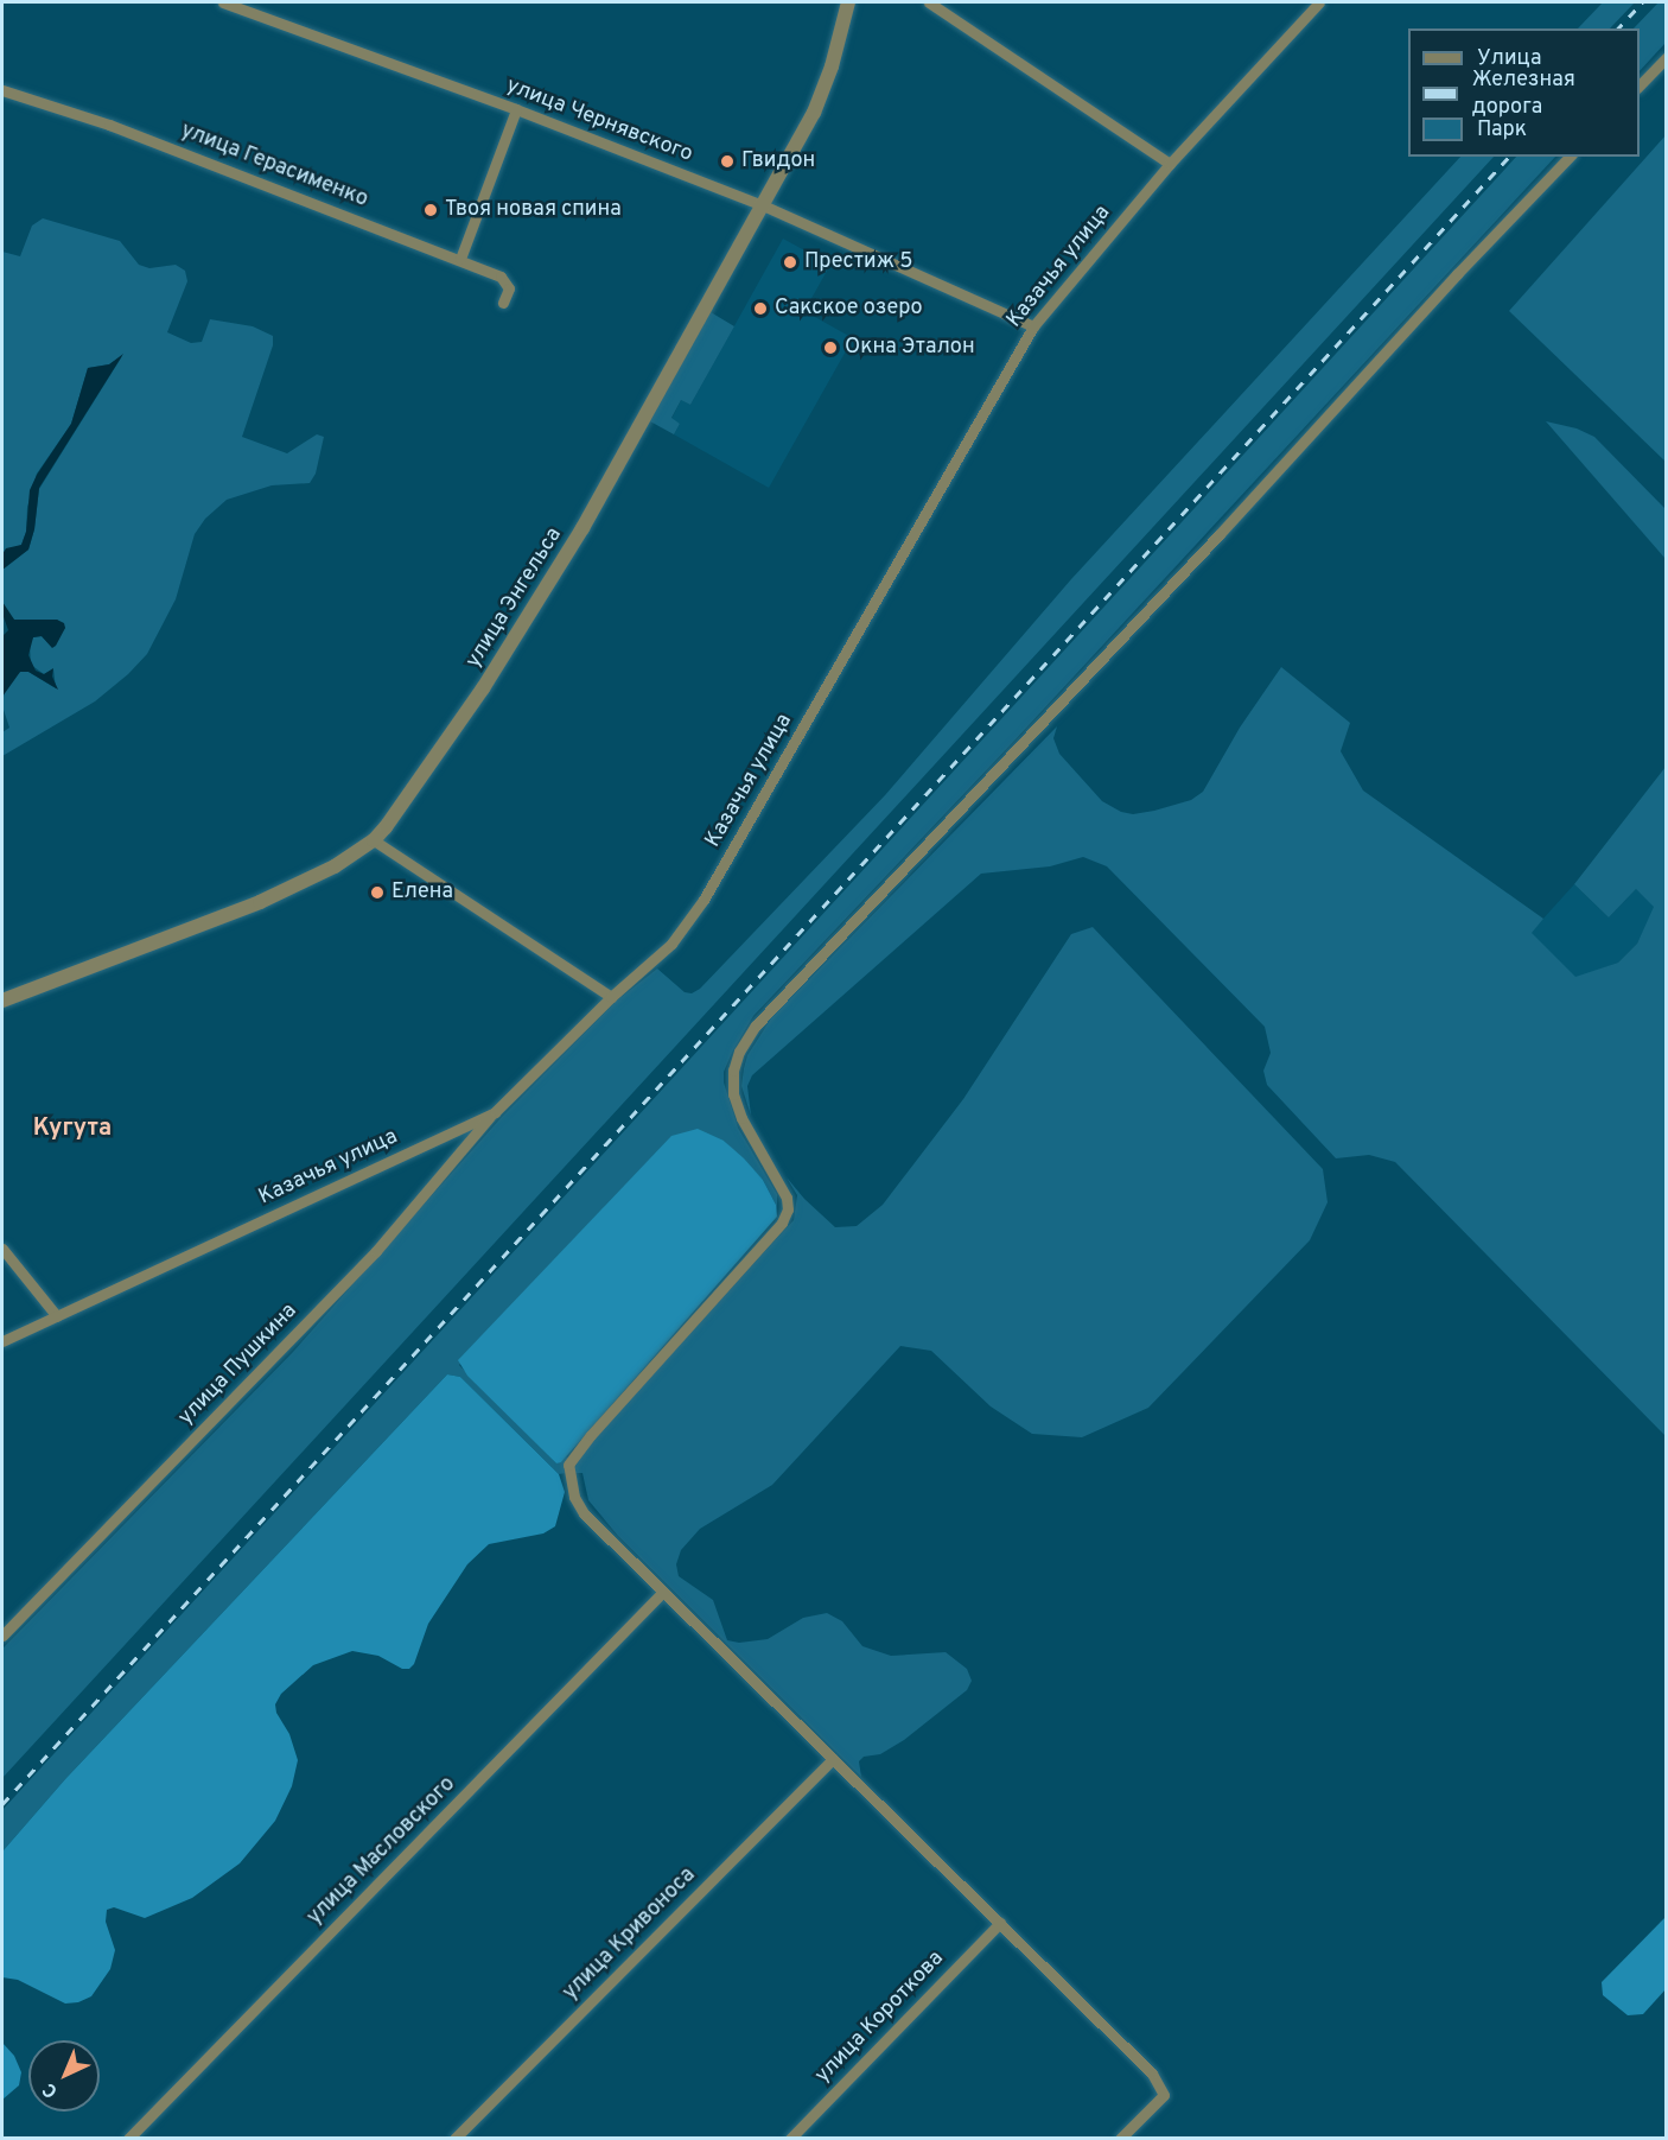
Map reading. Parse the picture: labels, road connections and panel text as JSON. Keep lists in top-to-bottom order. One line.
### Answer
{"streets":{"street":["улица Чернявского","улица Герасименко","Казачья улица","улица Энгельса","улица Пушкина","улица Масловского","улица Кривоноса","улица Короткова"]},"crossings":[["улица Чернявского","Казачья улица"],["улица Чернявского","улица Энгельса"],["Казачья улица","улица Пушкина"]],"districts":["Кугута"],"places":["Гвидон","Твоя новая спина","Престиж 5","Сакское озеро","Окна Эталон","Елена"],"legend":["Улица","Железная дорога","Парк"],"north":"bottom left"}
